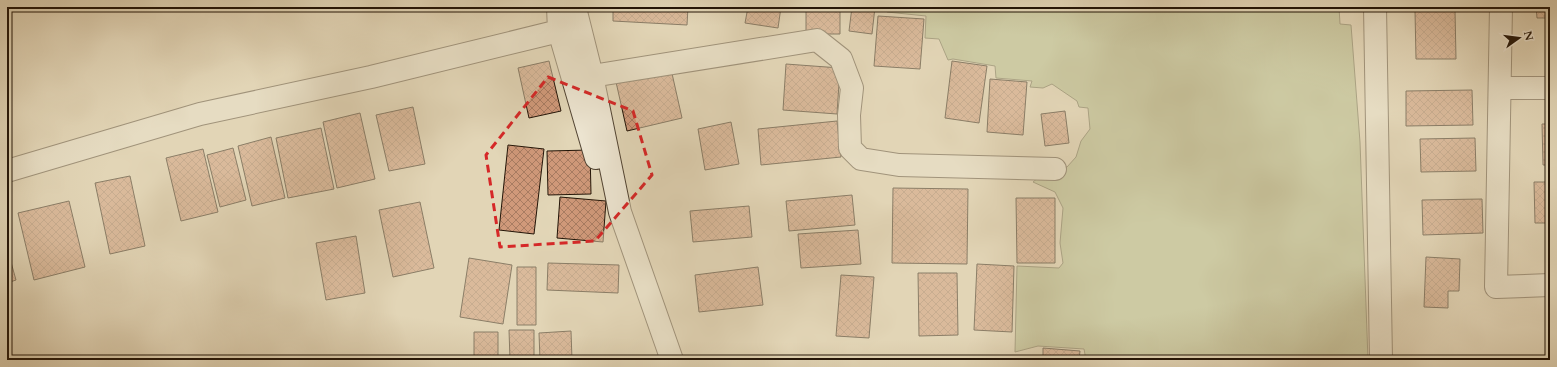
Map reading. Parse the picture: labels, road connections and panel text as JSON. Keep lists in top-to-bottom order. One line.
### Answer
{"north":"right"}
